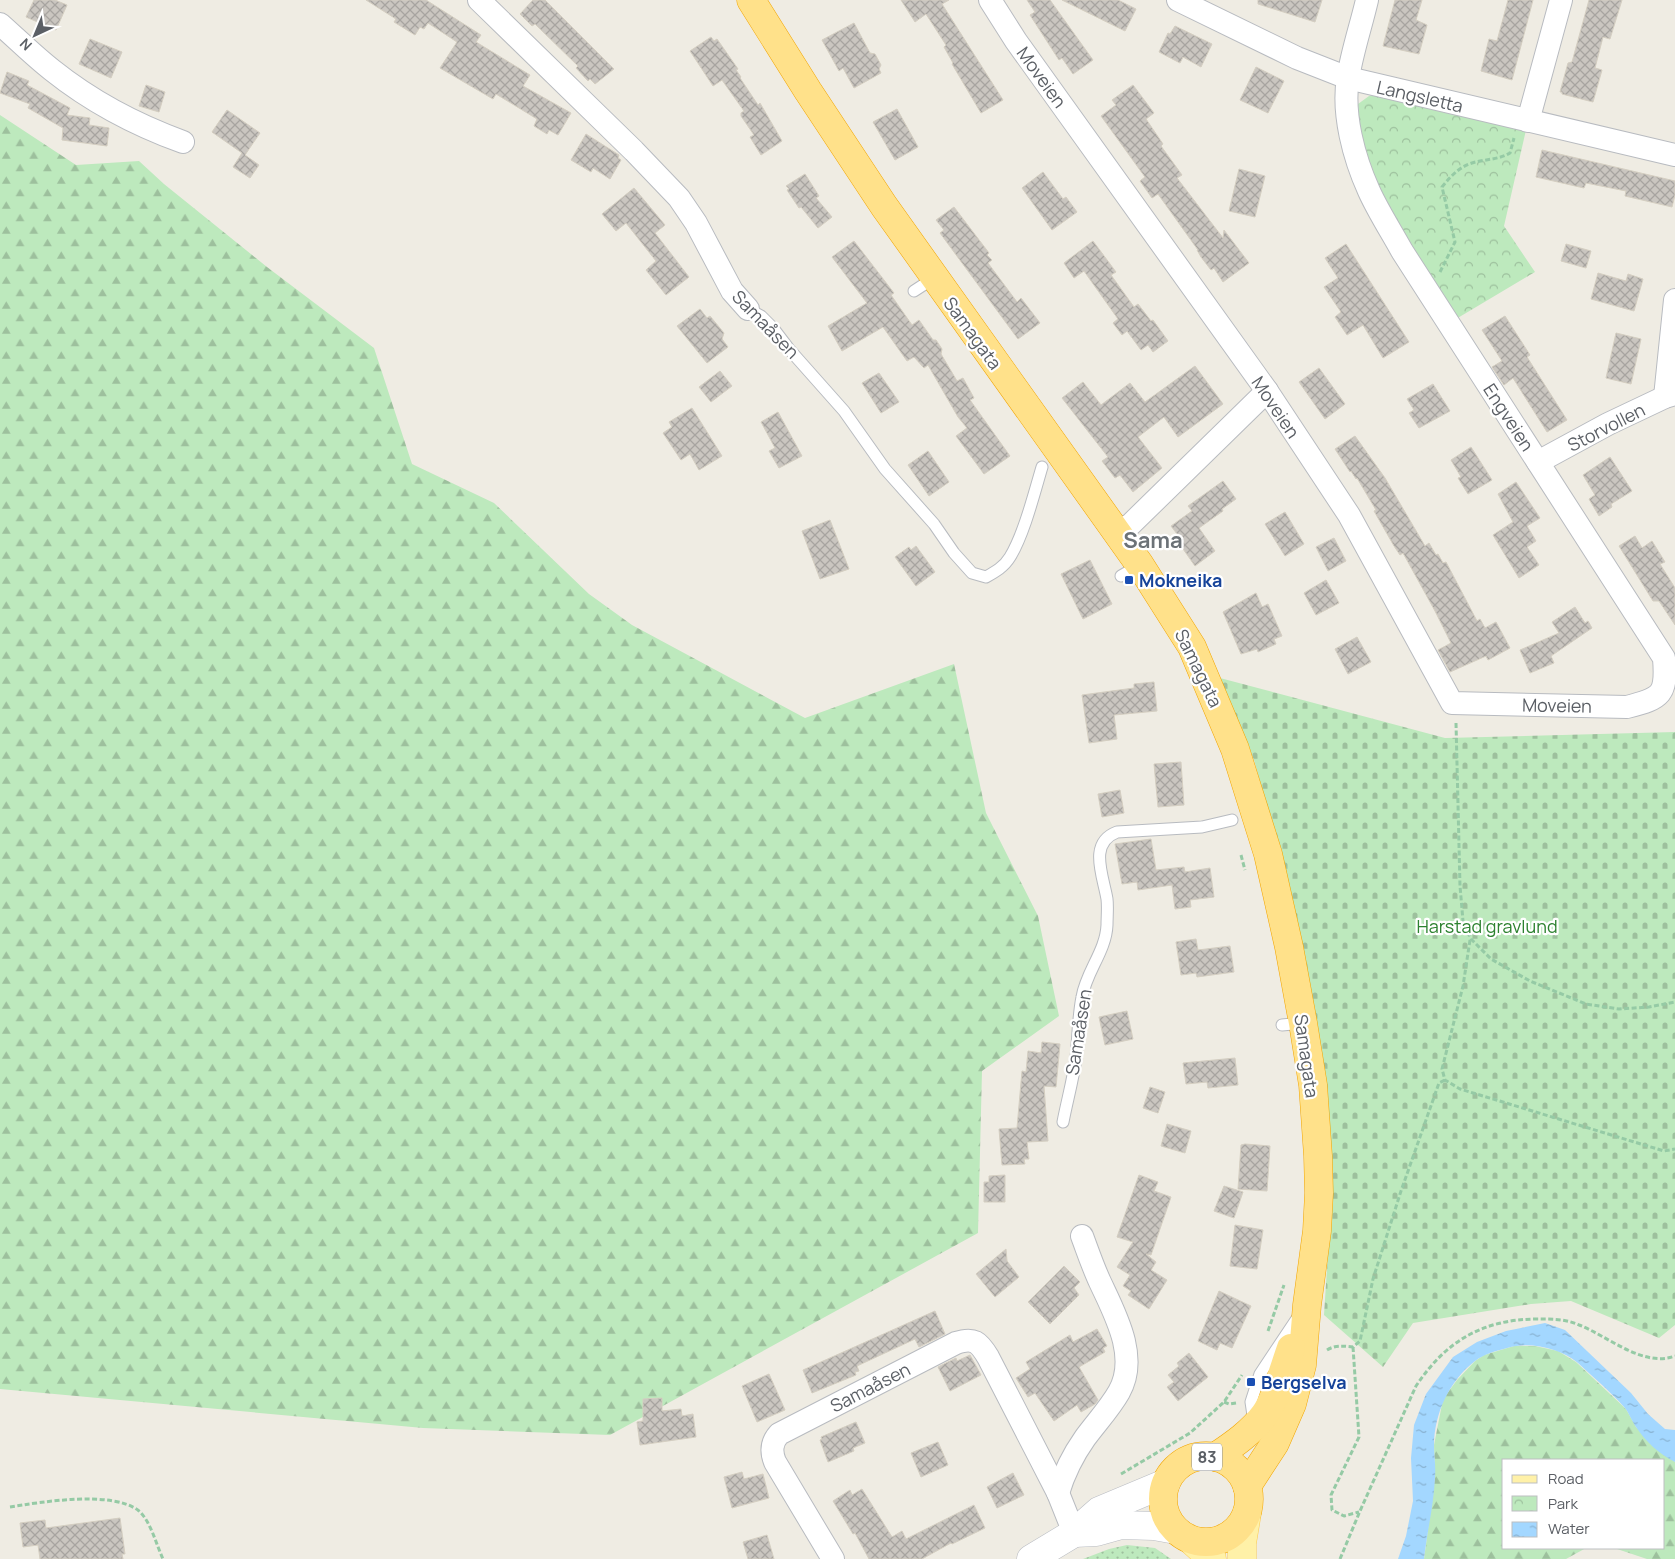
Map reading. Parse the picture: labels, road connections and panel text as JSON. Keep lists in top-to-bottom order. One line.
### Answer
{"streets":{"highway":["Samagata","83"],"street":["Moveien","Langsletta","Samaåsen","Engveien","Storvollen"]},"crossings":[["Moveien","Engveien"],["Langsletta","Engveien"],["Samagata","83"],["Engveien","Storvollen"]],"districts":["Sama"],"parks":["Harstad gravlund"],"places":{"transit":["Mokneika","Bergselva"]},"legend":["Road","Park","Water"],"north":"bottom left"}
